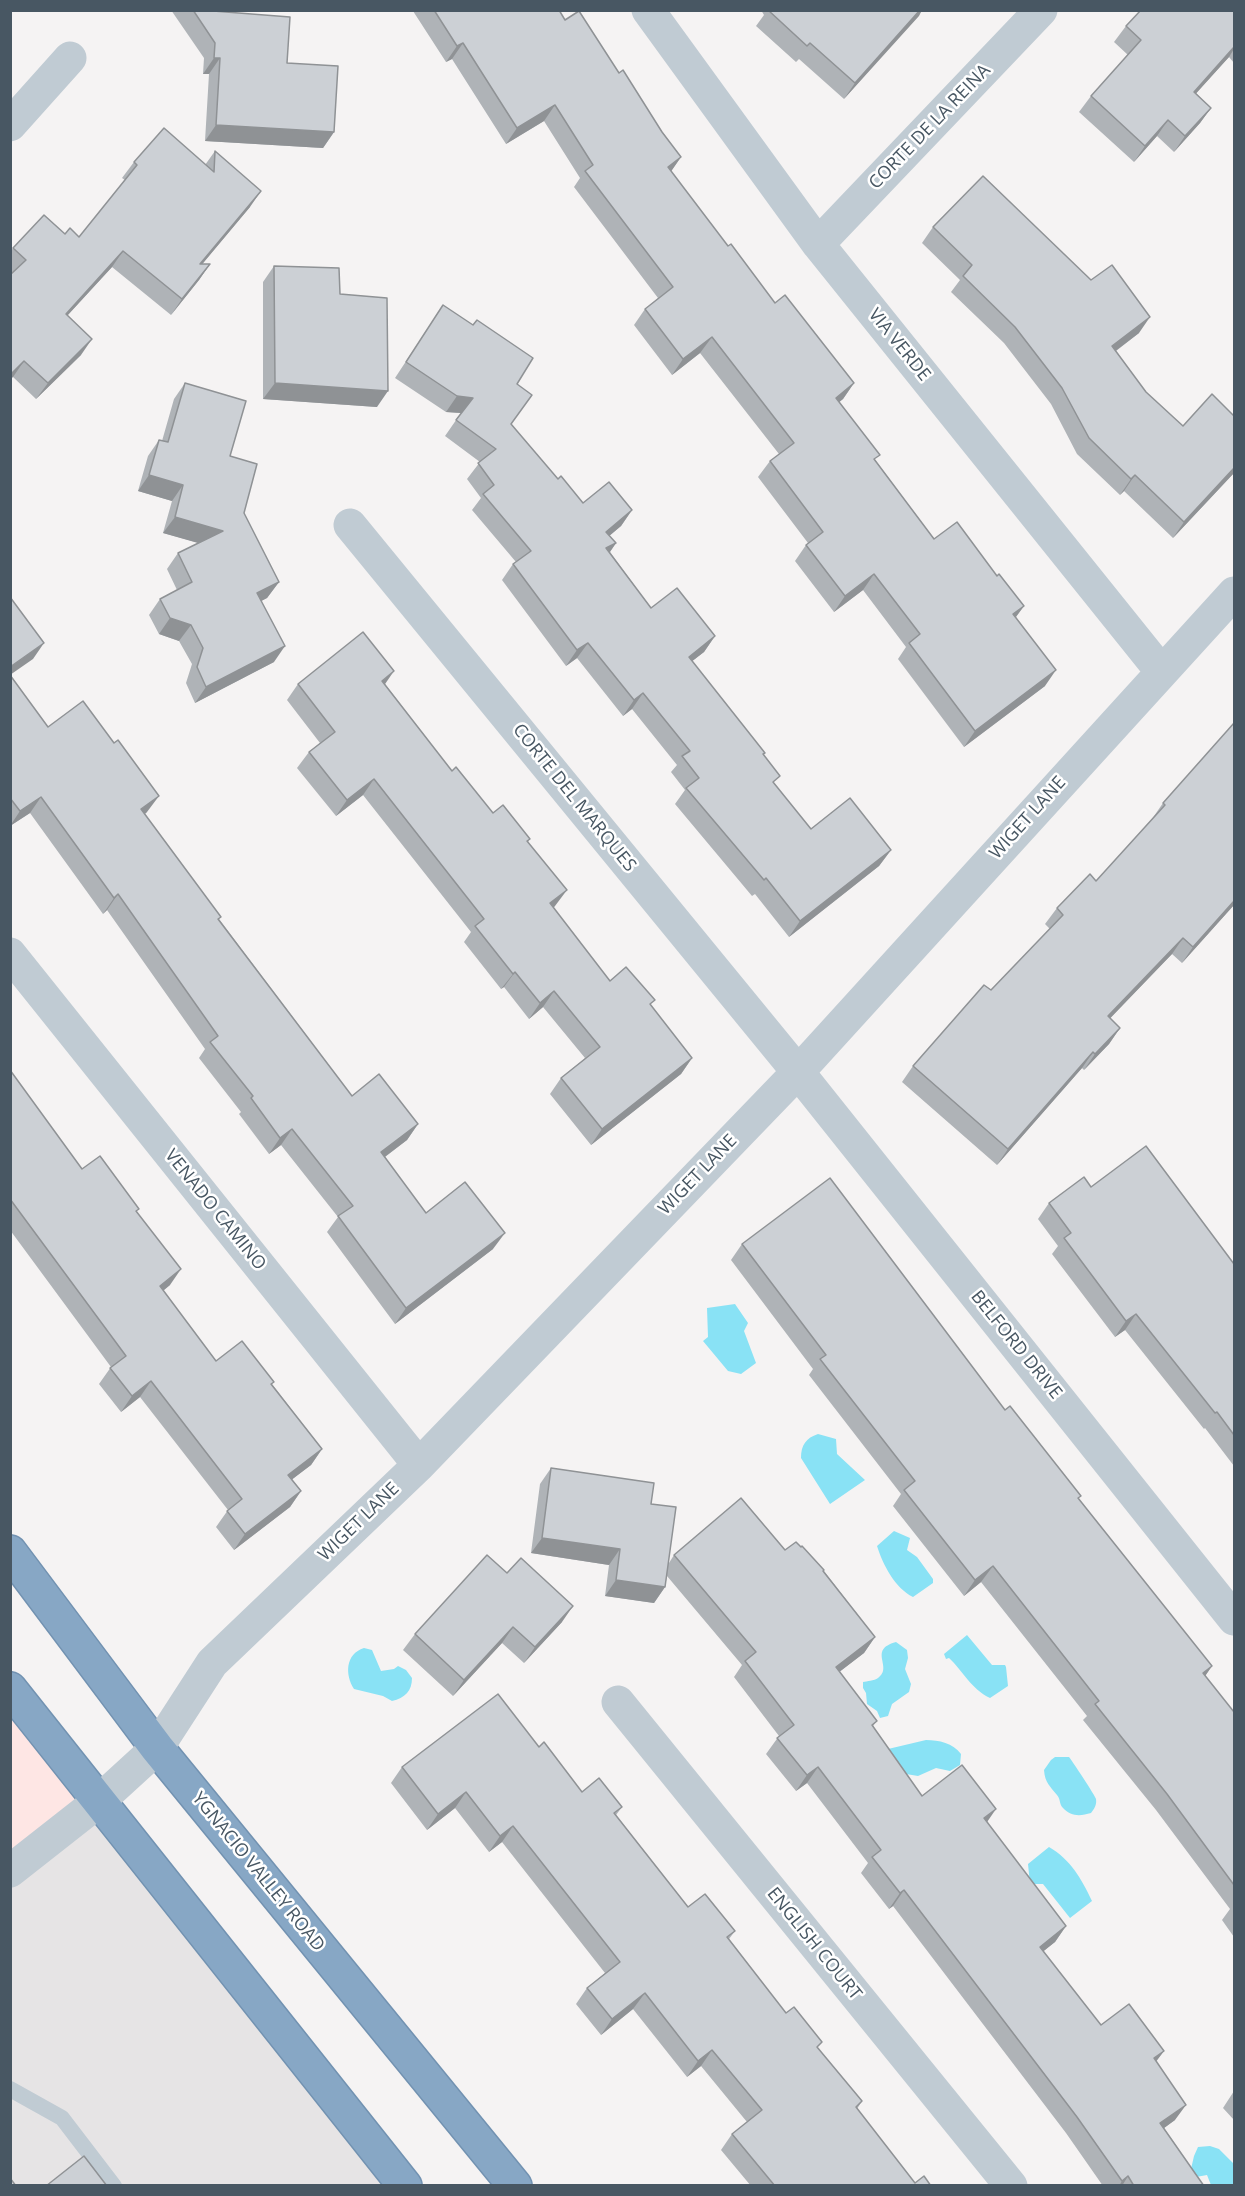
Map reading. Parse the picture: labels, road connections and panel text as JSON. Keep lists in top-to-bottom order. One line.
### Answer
{"streets":{"highway":["YGNACIO VALLEY ROAD"],"street":["CORTE DE LA REINA","VIA VERDE","CORTE DEL MARQUES","WIGET LANE","VENADO CAMINO","BELFORD DRIVE","ENGLISH COURT"]},"crossings":[["CORTE DE LA REINA","VIA VERDE"],["VIA VERDE","WIGET LANE"],["CORTE DEL MARQUES","WIGET LANE"],["CORTE DEL MARQUES","BELFORD DRIVE"],["WIGET LANE","VENADO CAMINO"],["WIGET LANE","BELFORD DRIVE"],["WIGET LANE","YGNACIO VALLEY ROAD"]]}
